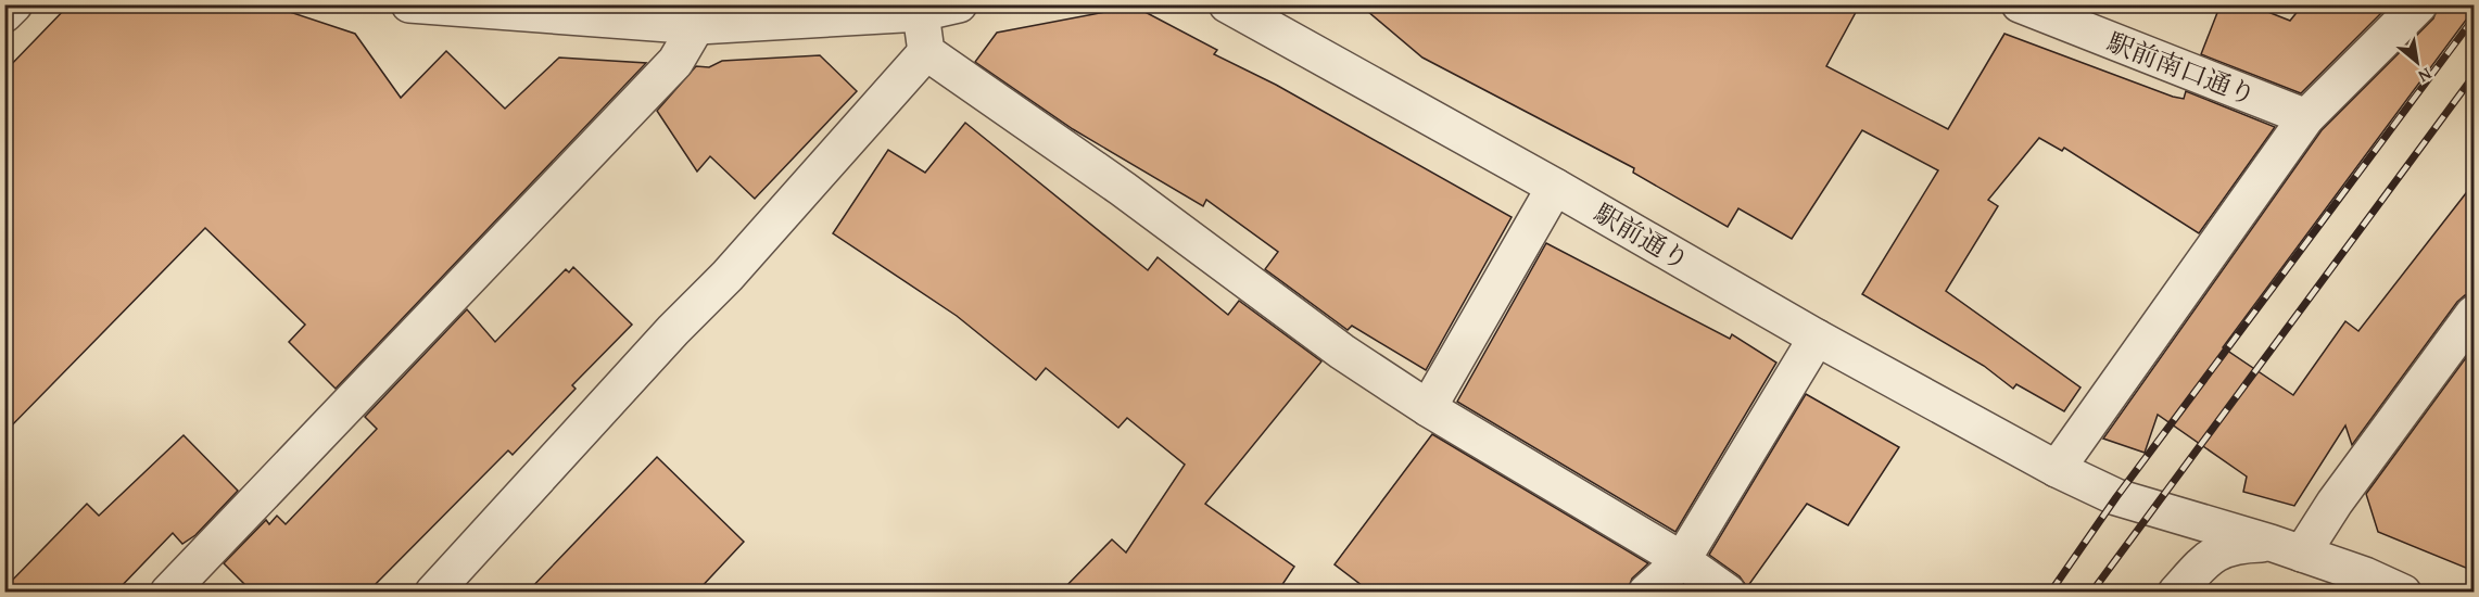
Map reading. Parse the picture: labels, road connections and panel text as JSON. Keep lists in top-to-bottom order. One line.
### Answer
{"streets":{"street":["駅前南口通り","駅前通り"]},"north":"bottom right"}
